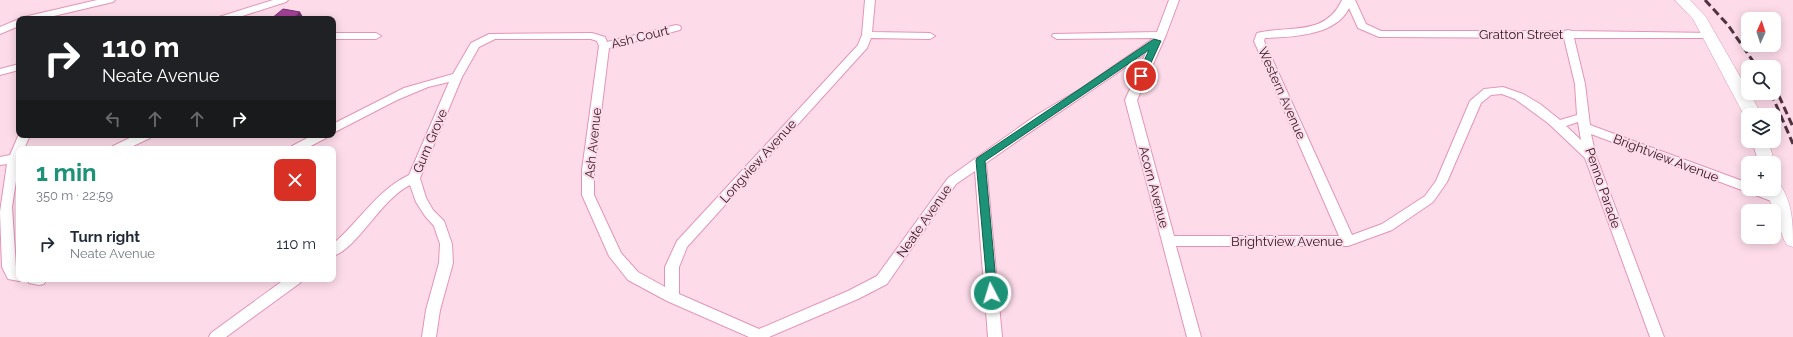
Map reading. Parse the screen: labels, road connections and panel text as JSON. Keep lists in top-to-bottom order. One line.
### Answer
{"streets":{"street":["Gratton Street","Ash Court","Western Avenue","Gum Grove","Ash Avenue","Brightview Avenue","Longview Avenue","Acorn Avenue","Penno Parade","Neate Avenue"]},"crossings":[["Gratton Street","Penno Parade"],["Ash Court","Gum Grove"],["Ash Court","Ash Avenue"],["Western Avenue","Brightview Avenue"],["Gum Grove","Ash Avenue"],["Ash Avenue","Longview Avenue"],["Ash Avenue","Neate Avenue"],["Brightview Avenue","Acorn Avenue"],["Brightview Avenue","Penno Parade"],["Acorn Avenue","Neate Avenue"]],"north":"top","page":{"map_buttons":["+","−"],"turn":["110 m","Neate Avenue"],"heading":["1 min","350 m · 22:59"],"list":[{"name":"Turn right","note":"Neate Avenue","value":"110 m"}]}}
